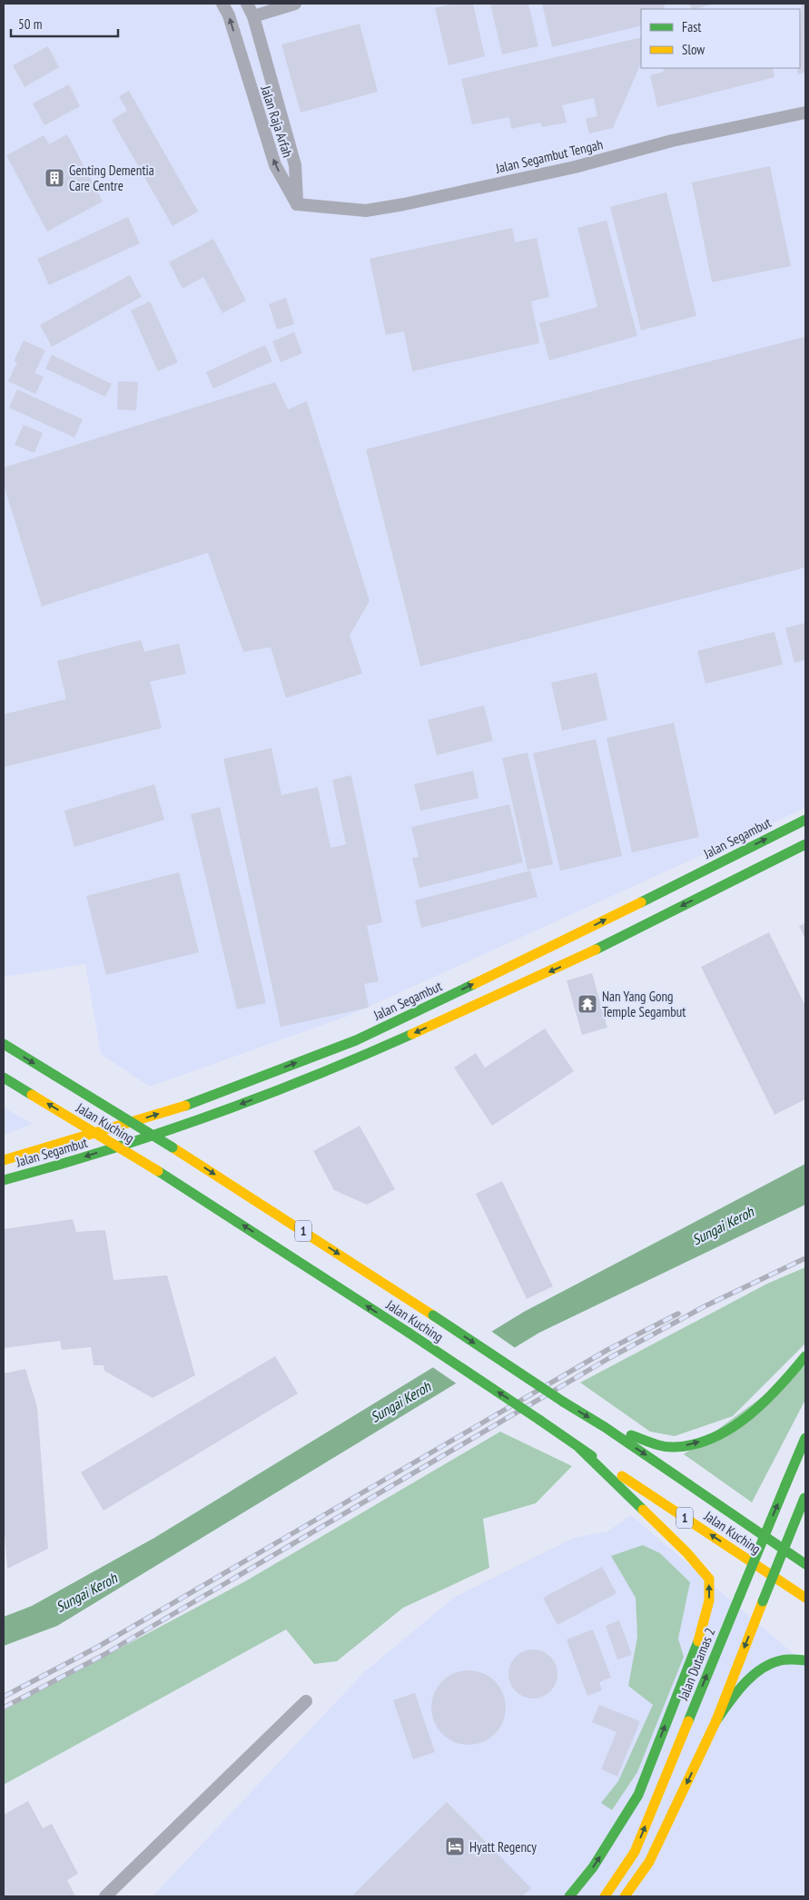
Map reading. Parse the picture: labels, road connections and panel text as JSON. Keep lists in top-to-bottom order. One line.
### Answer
{"streets":{"main road":["Jalan Segambut","Jalan Kuching","1","Jalan Dutamas 2"],"street":["Jalan Raja Arfah","Jalan Segambut Tengah"]},"crossings":[["Jalan Raja Arfah","Jalan Segambut Tengah"]],"water":["Sungai Keroh"],"places":{"building":["Genting Dementia Care Centre"],"temple":["Nan Yang Gong Temple Segambut"],"hotel":["Hyatt Regency"]},"legend":["Fast","Slow"],"scale_bar":"50 m"}
